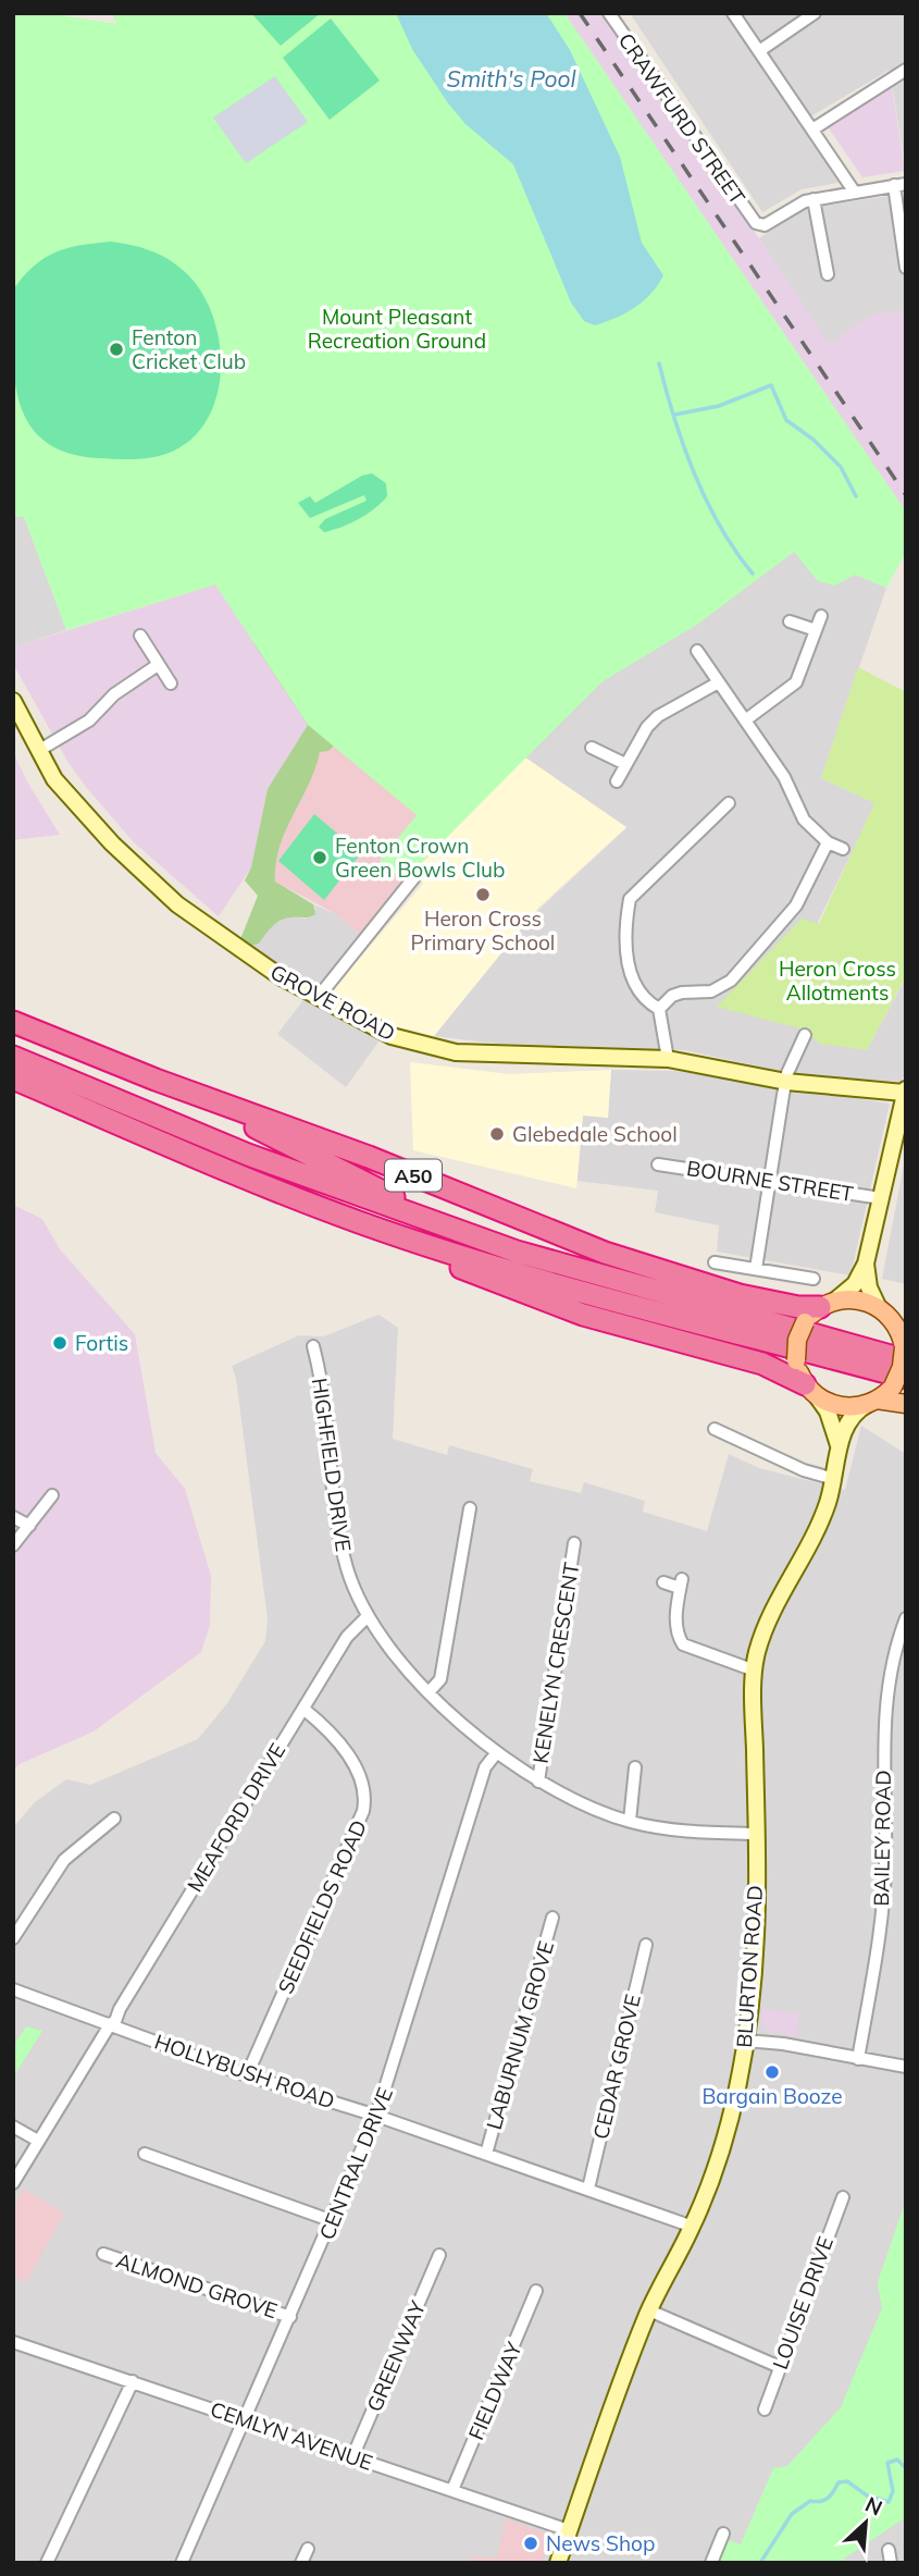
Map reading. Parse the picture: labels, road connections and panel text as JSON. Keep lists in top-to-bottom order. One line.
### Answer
{"streets":{"highway":["A50"],"street":["CRAWFURD STREET","GROVE ROAD","BOURNE STREET","HIGHFIELD DRIVE","KENELYN CRESCENT","MEAFORD DRIVE","BAILEY ROAD","SEEDFIELDS ROAD","BLURTON ROAD","LABURNUM GROVE","CEDAR GROVE","HOLLYBUSH ROAD","CENTRAL DRIVE","ALMOND GROVE","LOUISE DRIVE","GREENWAY","FIELDWAY","CEMLYN AVENUE"]},"crossings":[["HIGHFIELD DRIVE","KENELYN CRESCENT"],["HIGHFIELD DRIVE","MEAFORD DRIVE"],["HIGHFIELD DRIVE","BLURTON ROAD"],["HIGHFIELD DRIVE","CENTRAL DRIVE"],["MEAFORD DRIVE","SEEDFIELDS ROAD"],["MEAFORD DRIVE","HOLLYBUSH ROAD"],["SEEDFIELDS ROAD","HOLLYBUSH ROAD"],["BLURTON ROAD","HOLLYBUSH ROAD"],["BLURTON ROAD","CEMLYN AVENUE"],["LABURNUM GROVE","HOLLYBUSH ROAD"],["CEDAR GROVE","HOLLYBUSH ROAD"],["HOLLYBUSH ROAD","CENTRAL DRIVE"],["CENTRAL DRIVE","ALMOND GROVE"],["CENTRAL DRIVE","CEMLYN AVENUE"],["GREENWAY","CEMLYN AVENUE"],["FIELDWAY","CEMLYN AVENUE"]],"water":["Smith's Pool"],"parks":["Mount Pleasant Recreation Ground","Heron Cross Allotments"],"places":["Fenton Cricket Club","Fenton Crown Green Bowls Club","Heron Cross Primary School","Glebedale School","Fortis","Bargain Booze","News Shop"],"north":"top right"}
